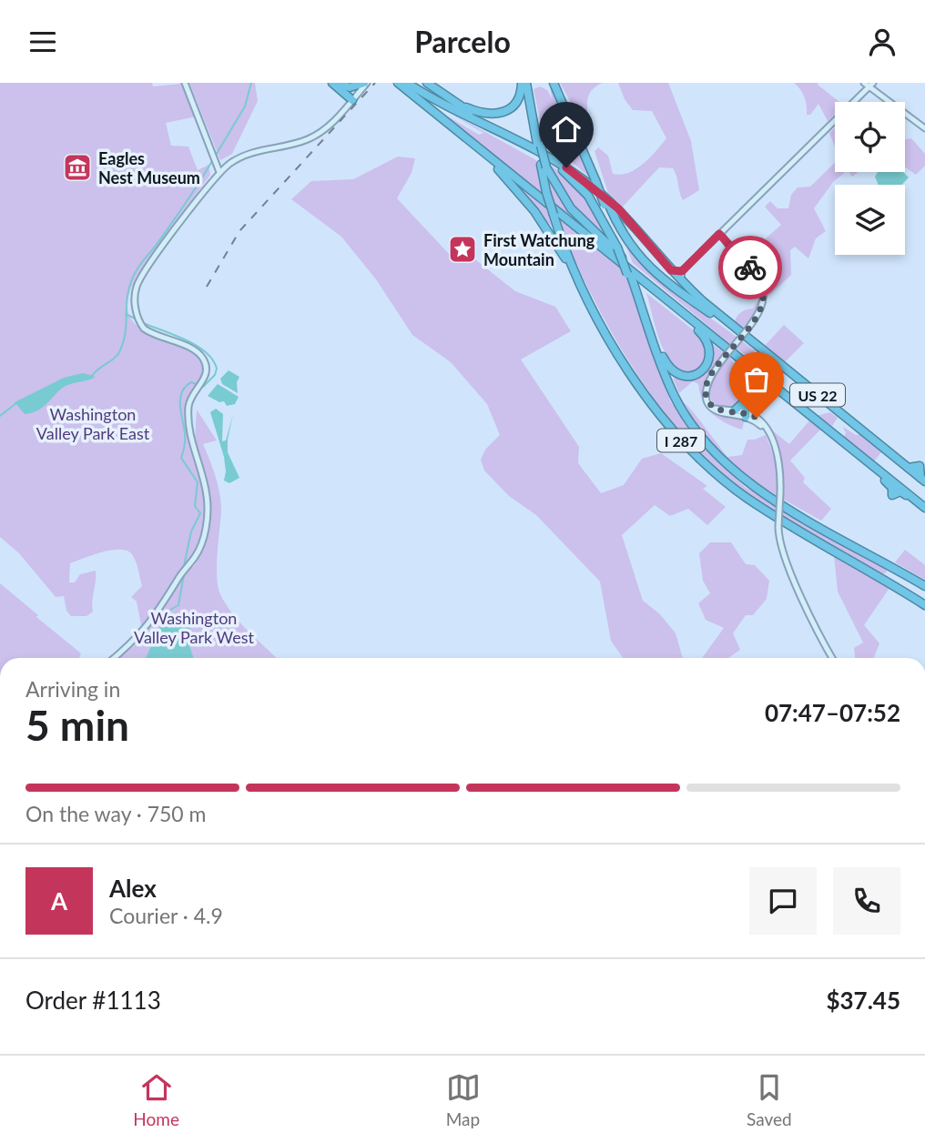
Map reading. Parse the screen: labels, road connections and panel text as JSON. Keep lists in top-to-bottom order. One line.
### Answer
{"streets":{"highway":["US 22","I 287"]},"crossings":[["US 22","I 287"]],"parks":["Washington Valley Park East","Washington Valley Park West"],"places":{"museum":["Eagles Nest Museum"],"place":["First Watchung Mountain"]},"page":{"header":"Parcelo","heading":["5 min","Arriving in","07:47–07:52"],"panel":["Alex","Courier · 4.9","Order #1113","$37.45"],"bar":"On the way · 750 m","round":"A","tabs":["Home","Map","Saved"]}}
